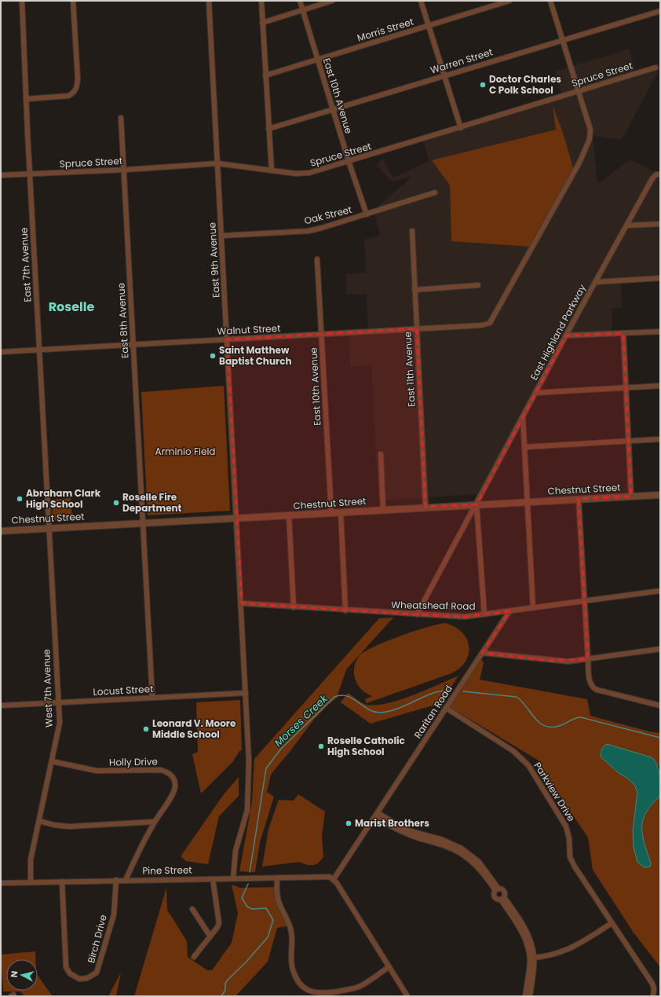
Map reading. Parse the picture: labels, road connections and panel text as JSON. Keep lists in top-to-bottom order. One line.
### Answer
{"streets":{"street":["Morris Street","Warren Street","Spruce Street","East 10th Avenue","Oak Street","East 9th Avenue","East 7th Avenue","East 8th Avenue","Walnut Street","East Highland Parkway","East 11th Avenue","Chestnut Street","Wheatsheaf Road","West 7th Avenue","Locust Street","Raritan Road","Holly Drive","Parkview Drive","Pine Street","Birch Drive"]},"crossings":[["Morris Street","East 10th Avenue"],["Warren Street","East 10th Avenue"],["Spruce Street","East 10th Avenue"],["Spruce Street","East 9th Avenue"],["Spruce Street","East 7th Avenue"],["Spruce Street","East 8th Avenue"],["Spruce Street","Walnut Street"],["East 10th Avenue","Oak Street"],["East 10th Avenue","Walnut Street"],["East 10th Avenue","Chestnut Street"],["Oak Street","East 9th Avenue"],["East 9th Avenue","Walnut Street"],["East 9th Avenue","Chestnut Street"],["East 9th Avenue","Wheatsheaf Road"],["East 9th Avenue","Locust Street"],["East 9th Avenue","Pine Street"],["East 7th Avenue","Walnut Street"],["East 7th Avenue","Chestnut Street"],["East 7th Avenue","West 7th Avenue"],["East 8th Avenue","Walnut Street"],["East 8th Avenue","Chestnut Street"],["East 8th Avenue","Locust Street"],["Walnut Street","East 11th Avenue"],["East Highland Parkway","Chestnut Street"],["East Highland Parkway","Wheatsheaf Road"],["East 11th Avenue","Chestnut Street"],["Chestnut Street","West 7th Avenue"],["Wheatsheaf Road","Raritan Road"],["West 7th Avenue","Locust Street"],["West 7th Avenue","Holly Drive"],["West 7th Avenue","Pine Street"],["Raritan Road","Parkview Drive"],["Raritan Road","Pine Street"],["Holly Drive","Pine Street"],["Pine Street","Birch Drive"]],"districts":["Roselle"],"water":["Morses Creek"],"parks":["Arminio Field"],"places":["Doctor Charles C Polk School","Saint Matthew Baptist Church","Abraham Clark High School","Roselle Fire Department","Leonard V. Moore Middle School","Roselle Catholic High School","Marist Brothers"],"north":"left"}
